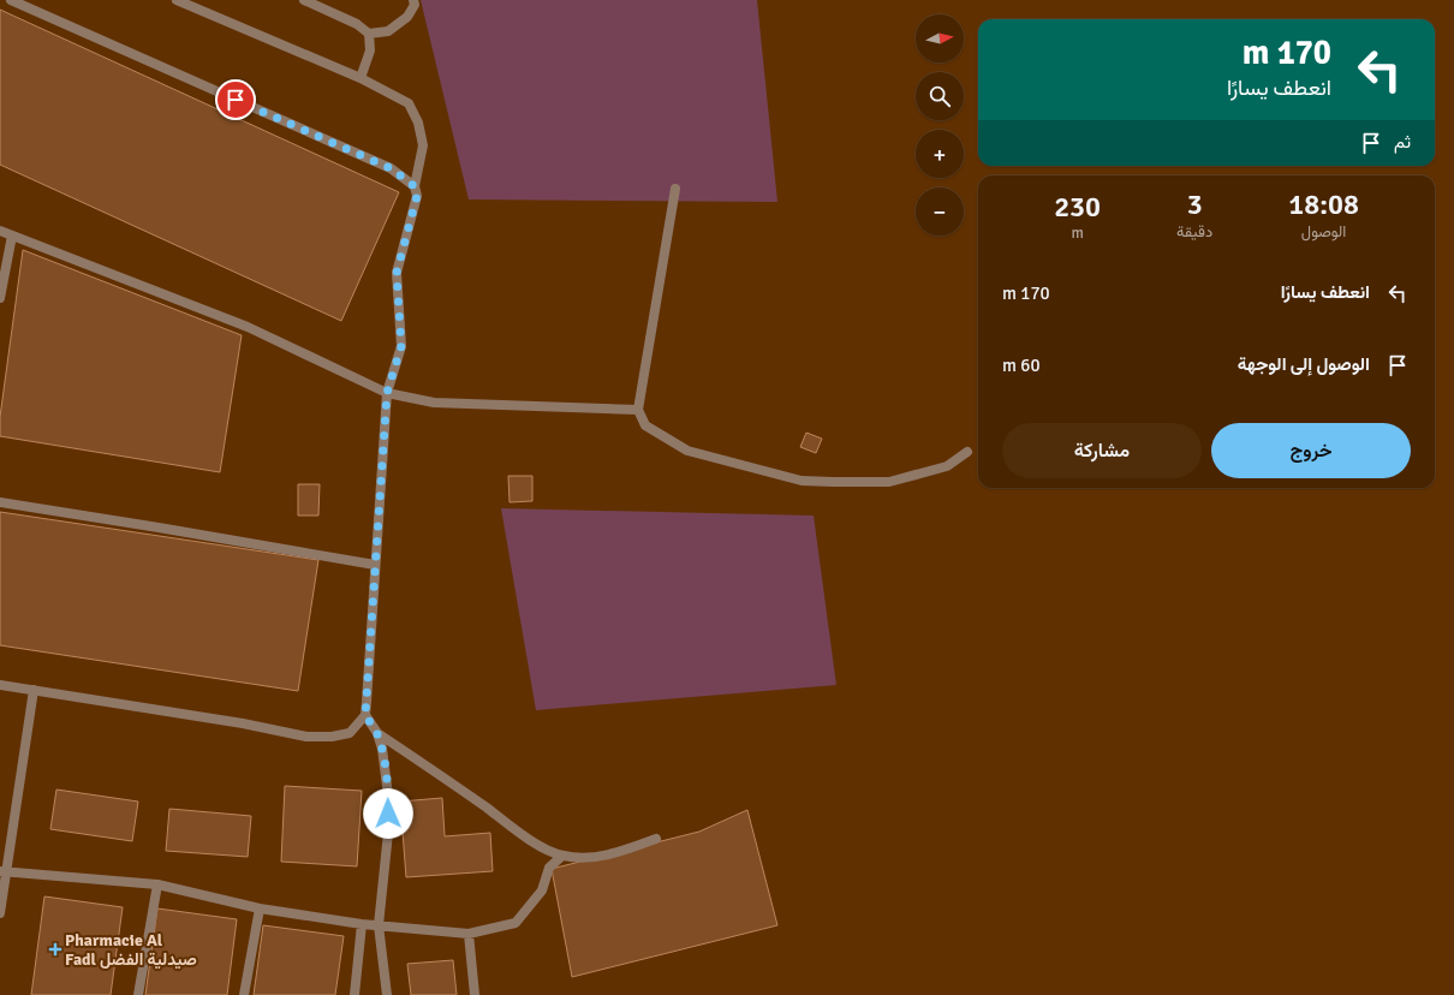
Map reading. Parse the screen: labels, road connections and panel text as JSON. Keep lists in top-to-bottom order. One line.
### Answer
{"places":{"health":["Pharmacie Al Fadl صيدلية الفضل"]},"north":"right","page":{"map_buttons":["+","−"],"turn":["170 m","انعطف يسارًا"],"then":"ثم","eta":["18:08","الوصول","3","دقيقة","230","m"],"list":[{"name":"انعطف يسارًا","value":"170 m"},{"name":"الوصول إلى الوجهة","value":"60 m"}],"buttons":["خروج","مشاركة"]}}
